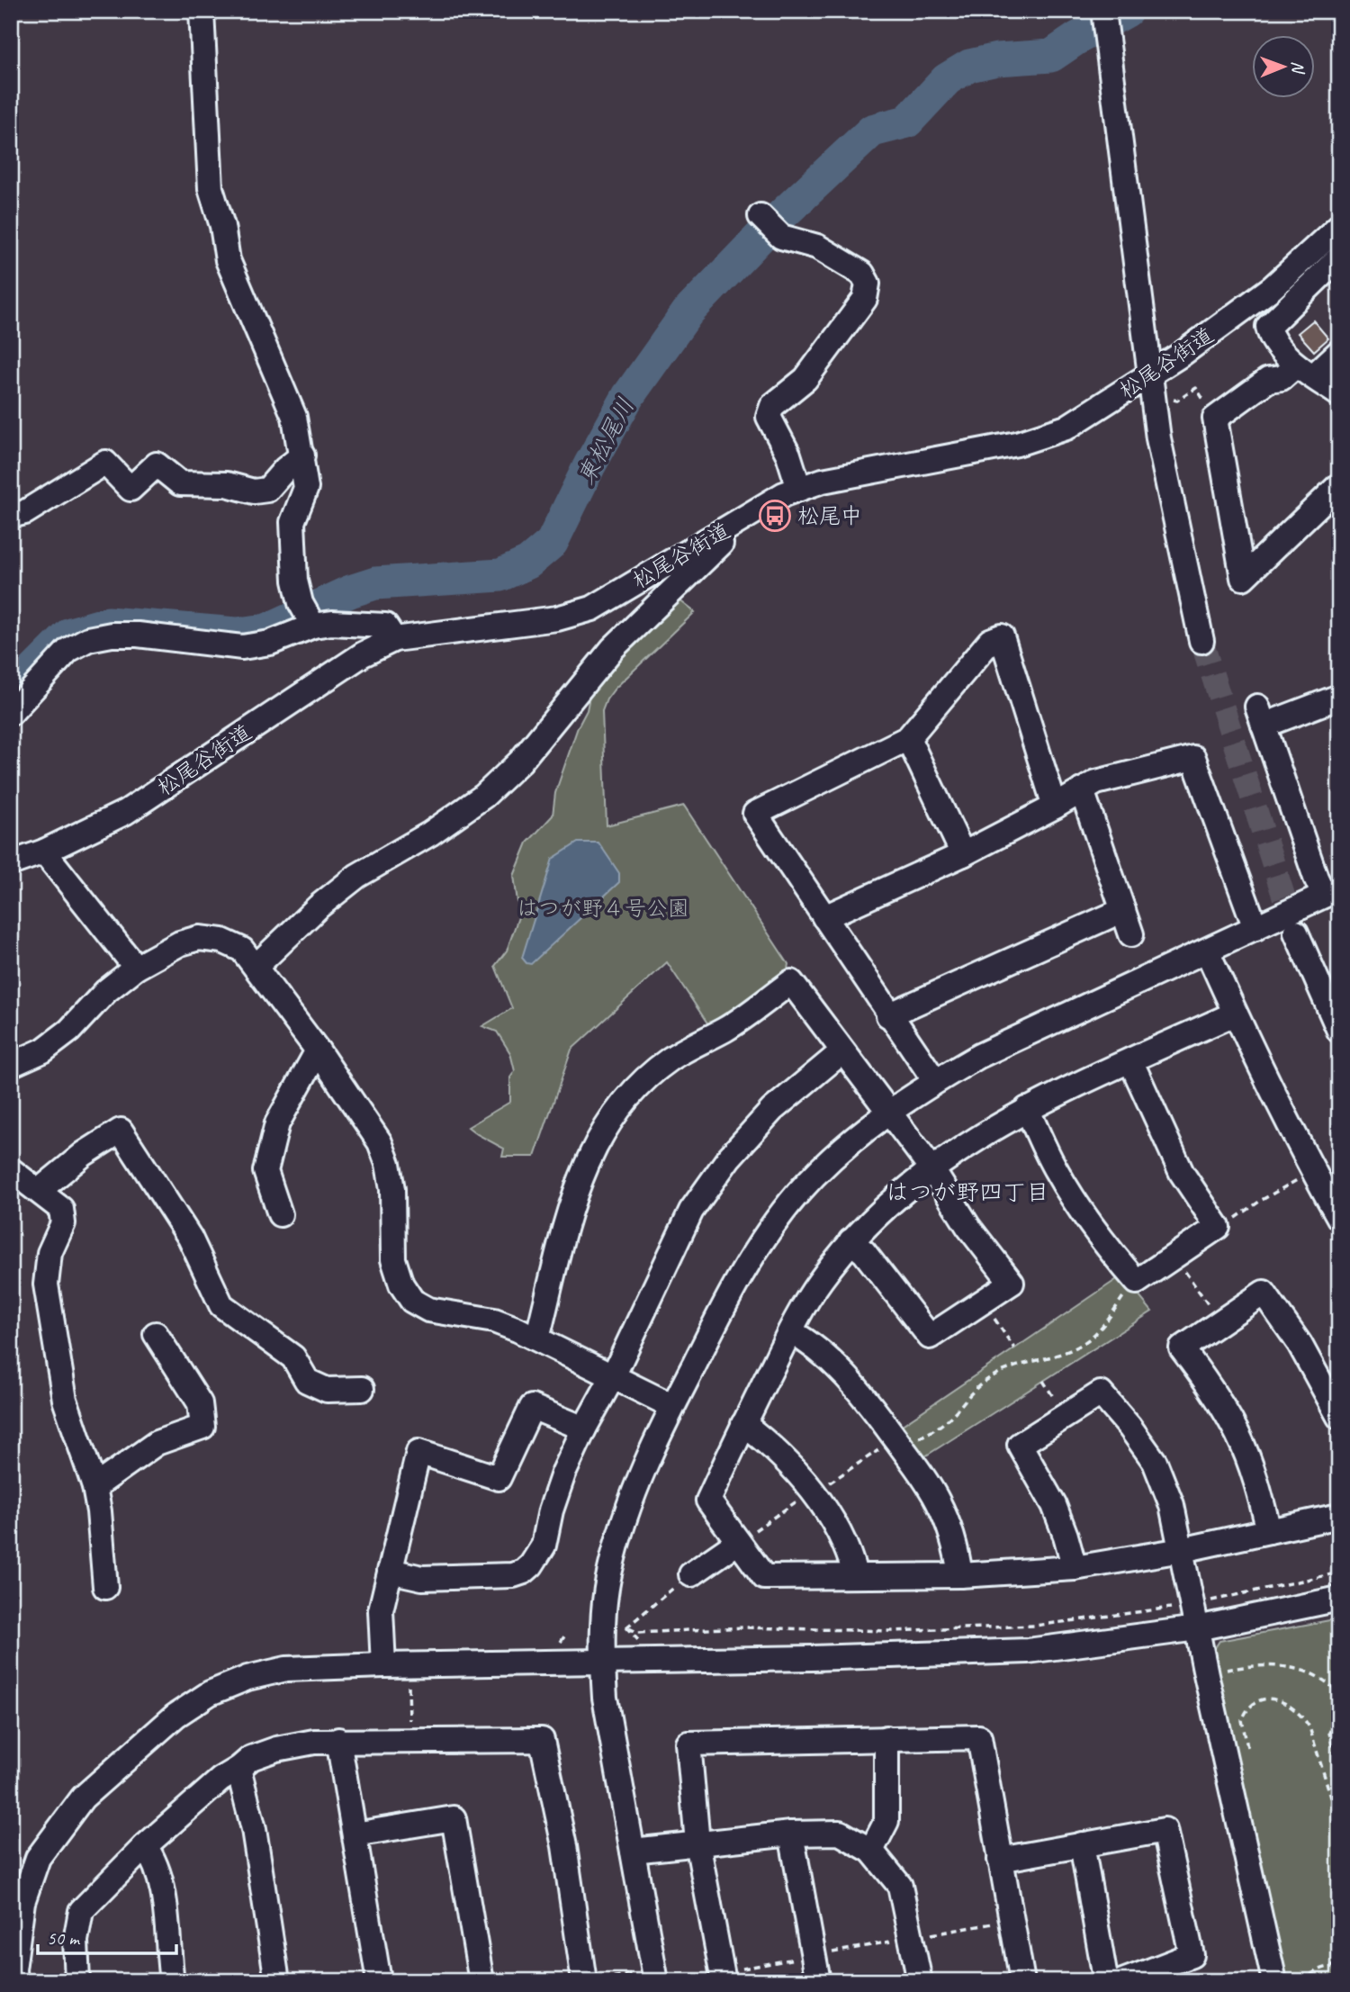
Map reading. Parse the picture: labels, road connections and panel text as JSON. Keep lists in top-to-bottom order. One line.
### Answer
{"streets":{"street":["松尾谷街道"]},"districts":["はつが野四丁目"],"water":["東松尾川"],"parks":["はつが野４号公園"],"places":{"bus stop":["松尾中"]},"scale_bar":"50 m","north":"right"}
